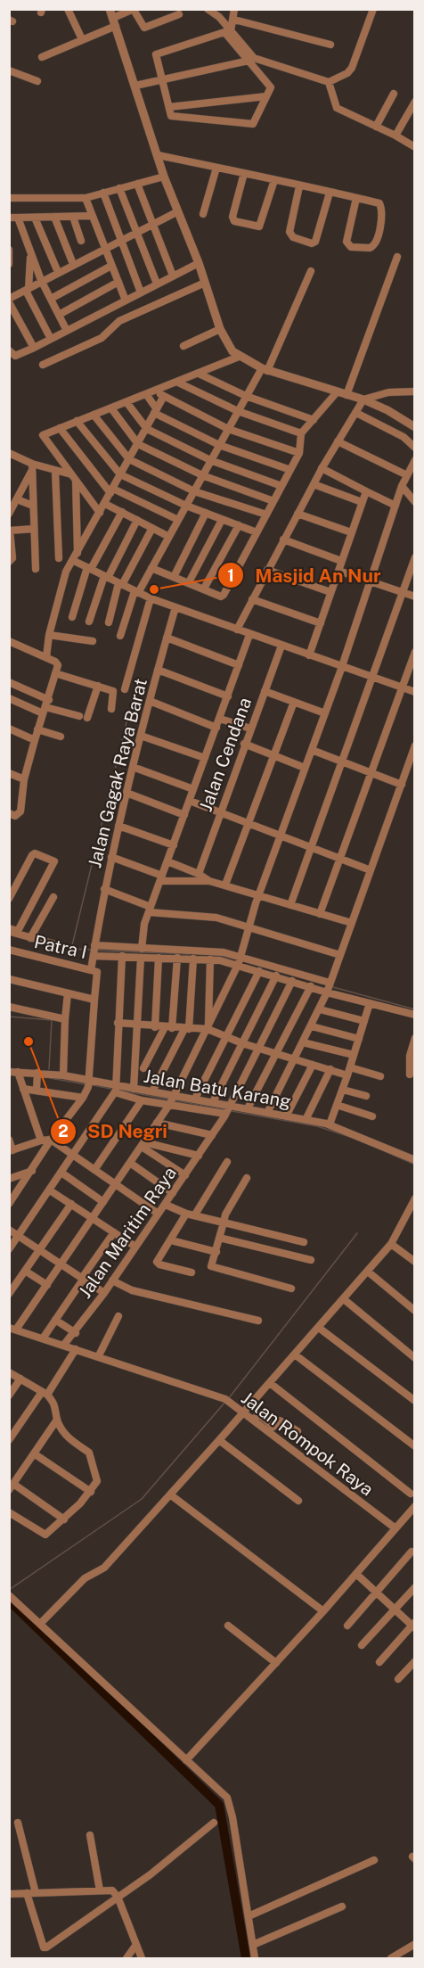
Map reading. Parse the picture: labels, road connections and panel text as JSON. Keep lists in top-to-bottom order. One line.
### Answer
{"streets":{"street":["Jalan Cendana","Jalan Gagak Raya Barat","Patra I","Jalan Batu Karang","Jalan Maritim Raya","Jalan Rompok Raya"]},"crossings":[["Jalan Gagak Raya Barat","Patra I"],["Jalan Batu Karang","Jalan Maritim Raya"],["Jalan Maritim Raya","Jalan Rompok Raya"]],"places":["Masjid An Nur","SD Negri"]}
